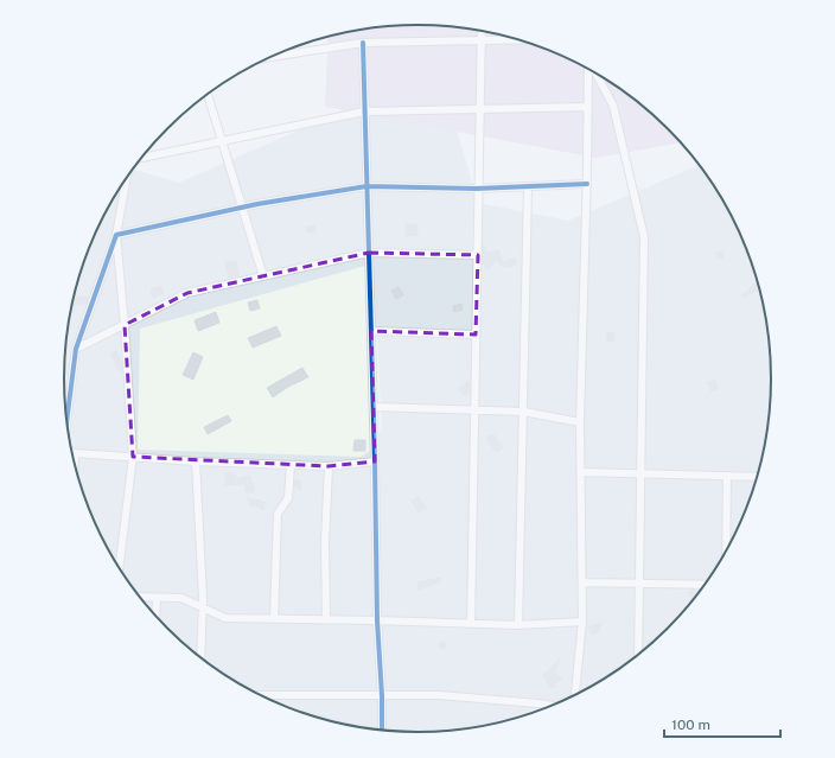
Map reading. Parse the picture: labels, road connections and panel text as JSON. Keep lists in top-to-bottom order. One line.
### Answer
{"scale_bar":"100 m"}
